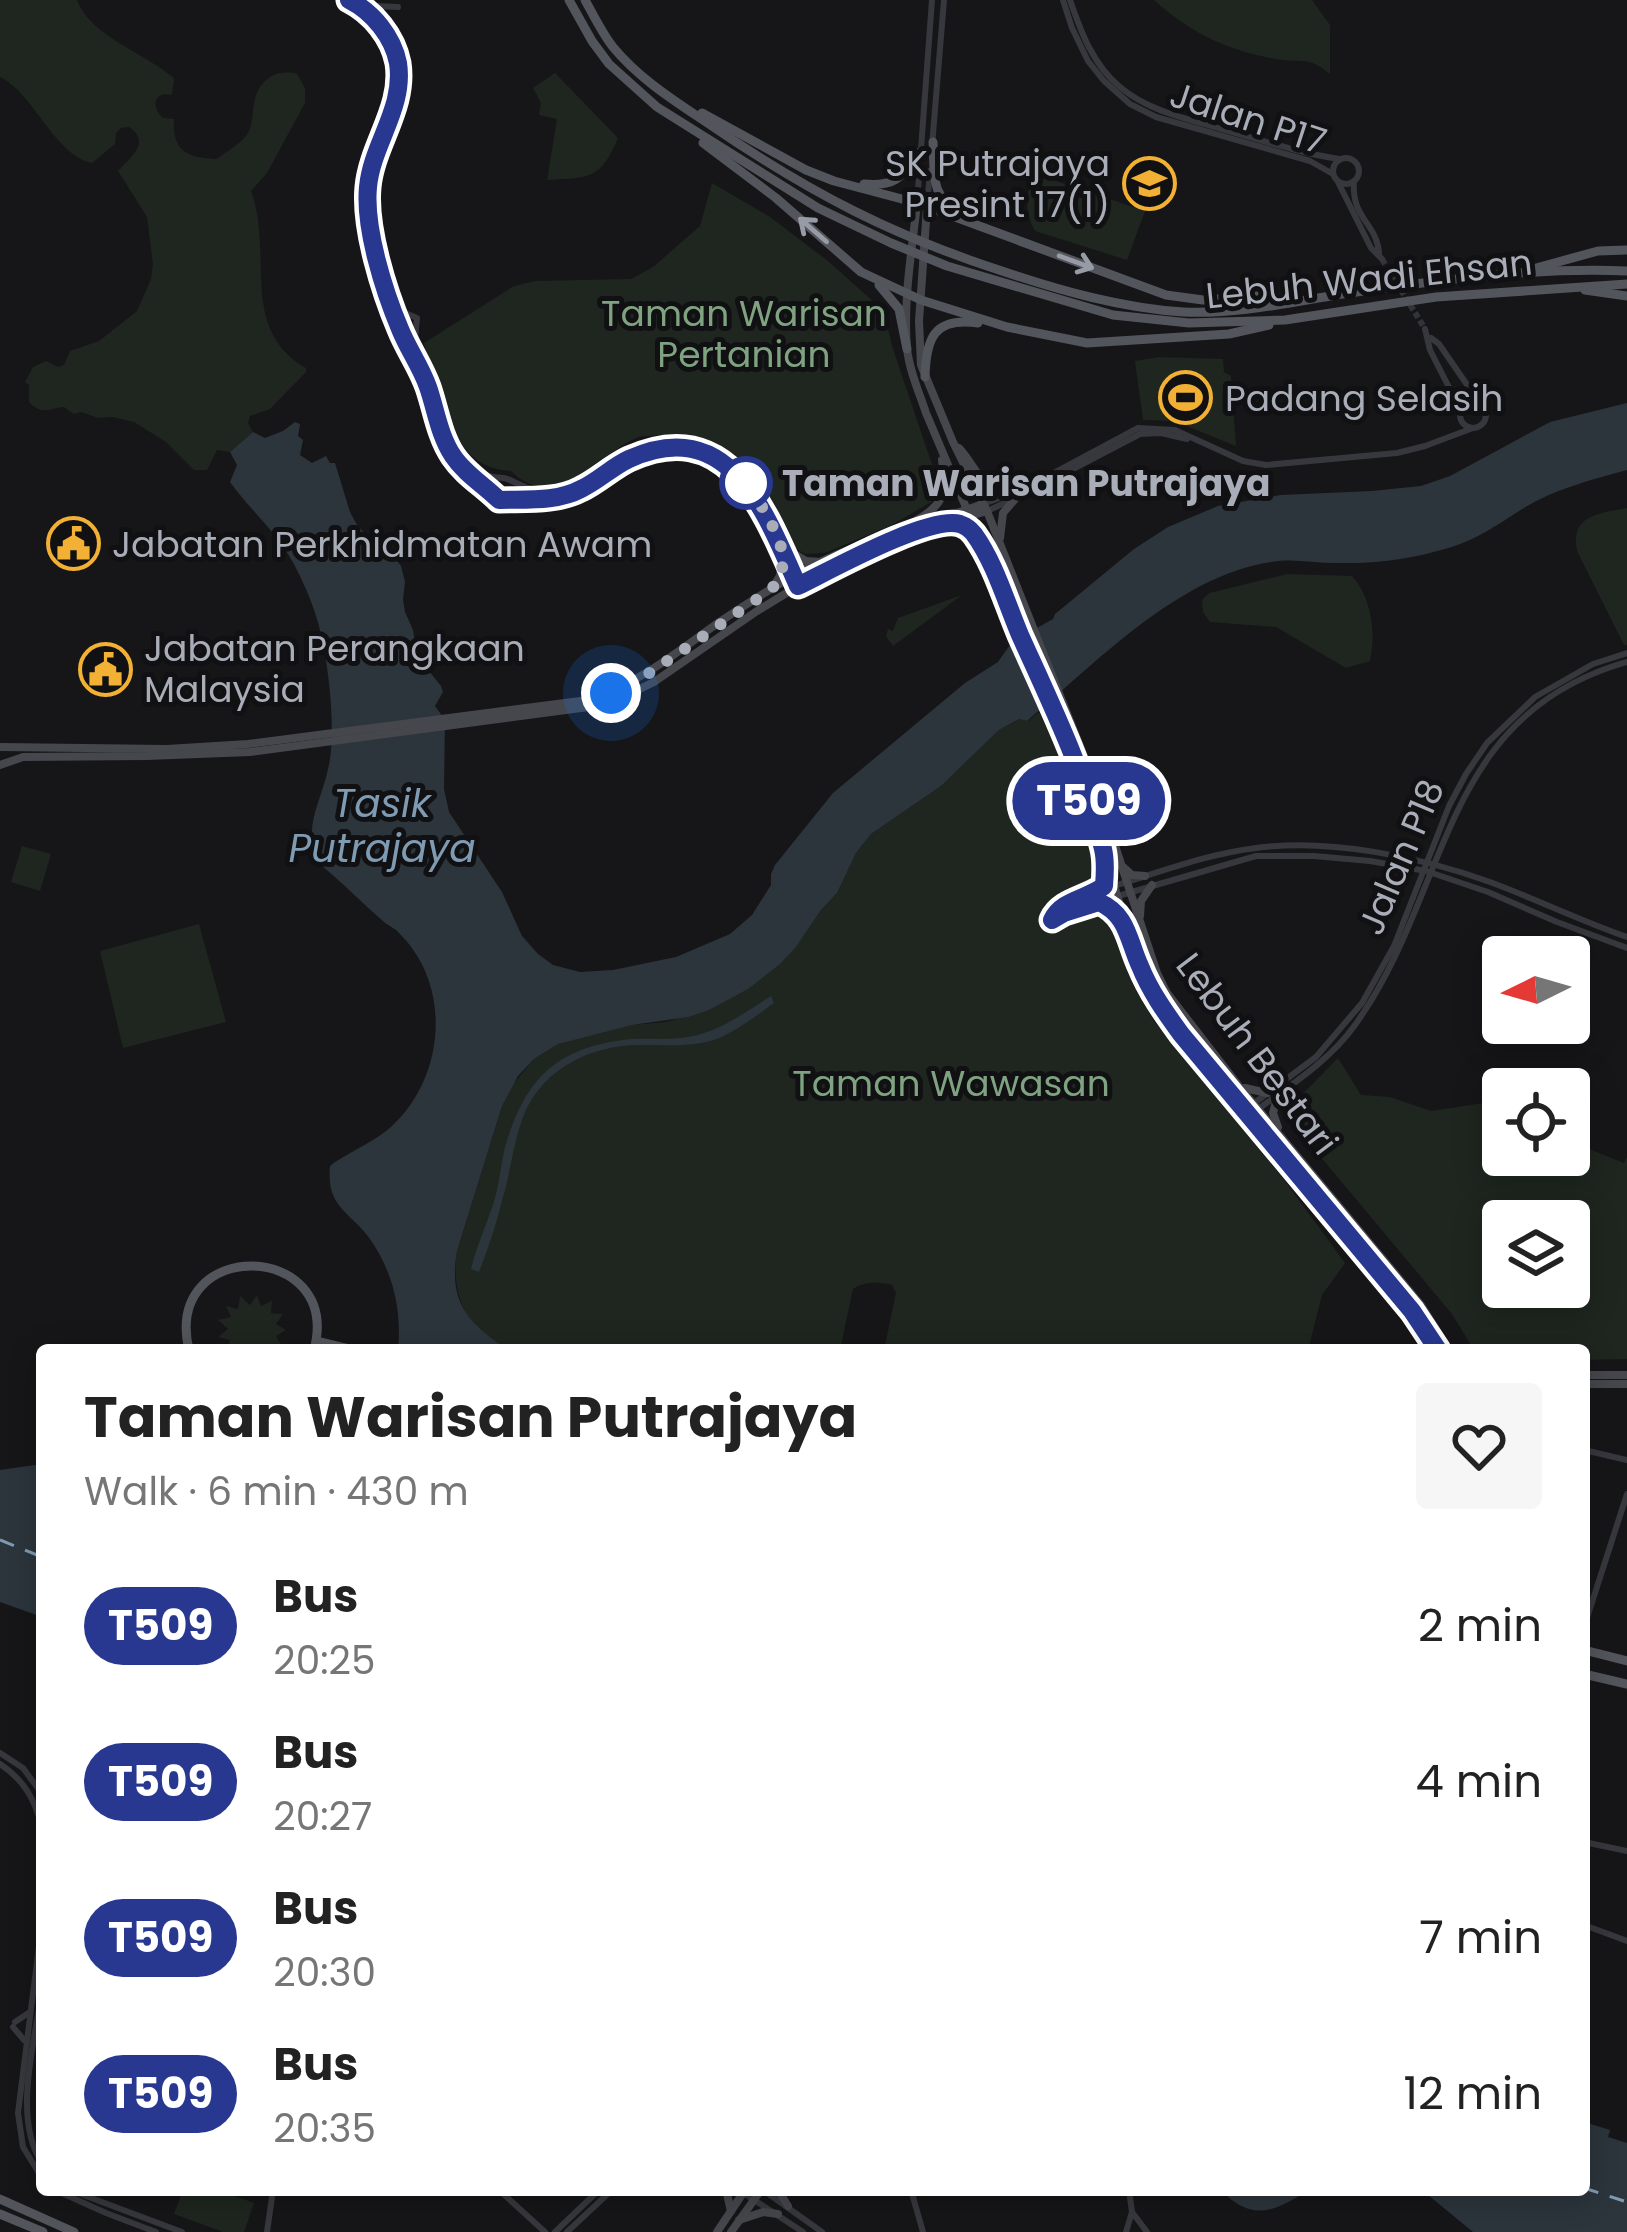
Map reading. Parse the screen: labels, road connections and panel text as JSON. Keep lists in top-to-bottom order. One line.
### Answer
{"streets":{"main road":["Lebuh Wadi Ehsan","Lebuh Bestari"],"street":["Jalan P17","Jalan P18"]},"crossings":[["Jalan P18","Lebuh Bestari"]],"water":["Tasik Putrajaya"],"parks":["Taman Warisan Pertanian","Taman Wawasan"],"places":{"school or university":["SK Putrajaya Presint 17(1)"],"sports":["Padang Selasih"],"other":["Taman Warisan Putrajaya"],"public building":["Jabatan Perkhidmatan Awam","Jabatan Perangkaan Malaysia"]},"lines":["bus line T509"],"north":"left","page":{"on_map":"T509","heading":["Taman Warisan Putrajaya","Walk · 6 min · 430 m"],"list":[{"mark":"T509","name":"Bus","note":"20:25","value":"2 min"},{"mark":"T509","name":"Bus","note":"20:27","value":"4 min"},{"mark":"T509","name":"Bus","note":"20:30","value":"7 min"},{"mark":"T509","name":"Bus","note":"20:35","value":"12 min"}]}}
